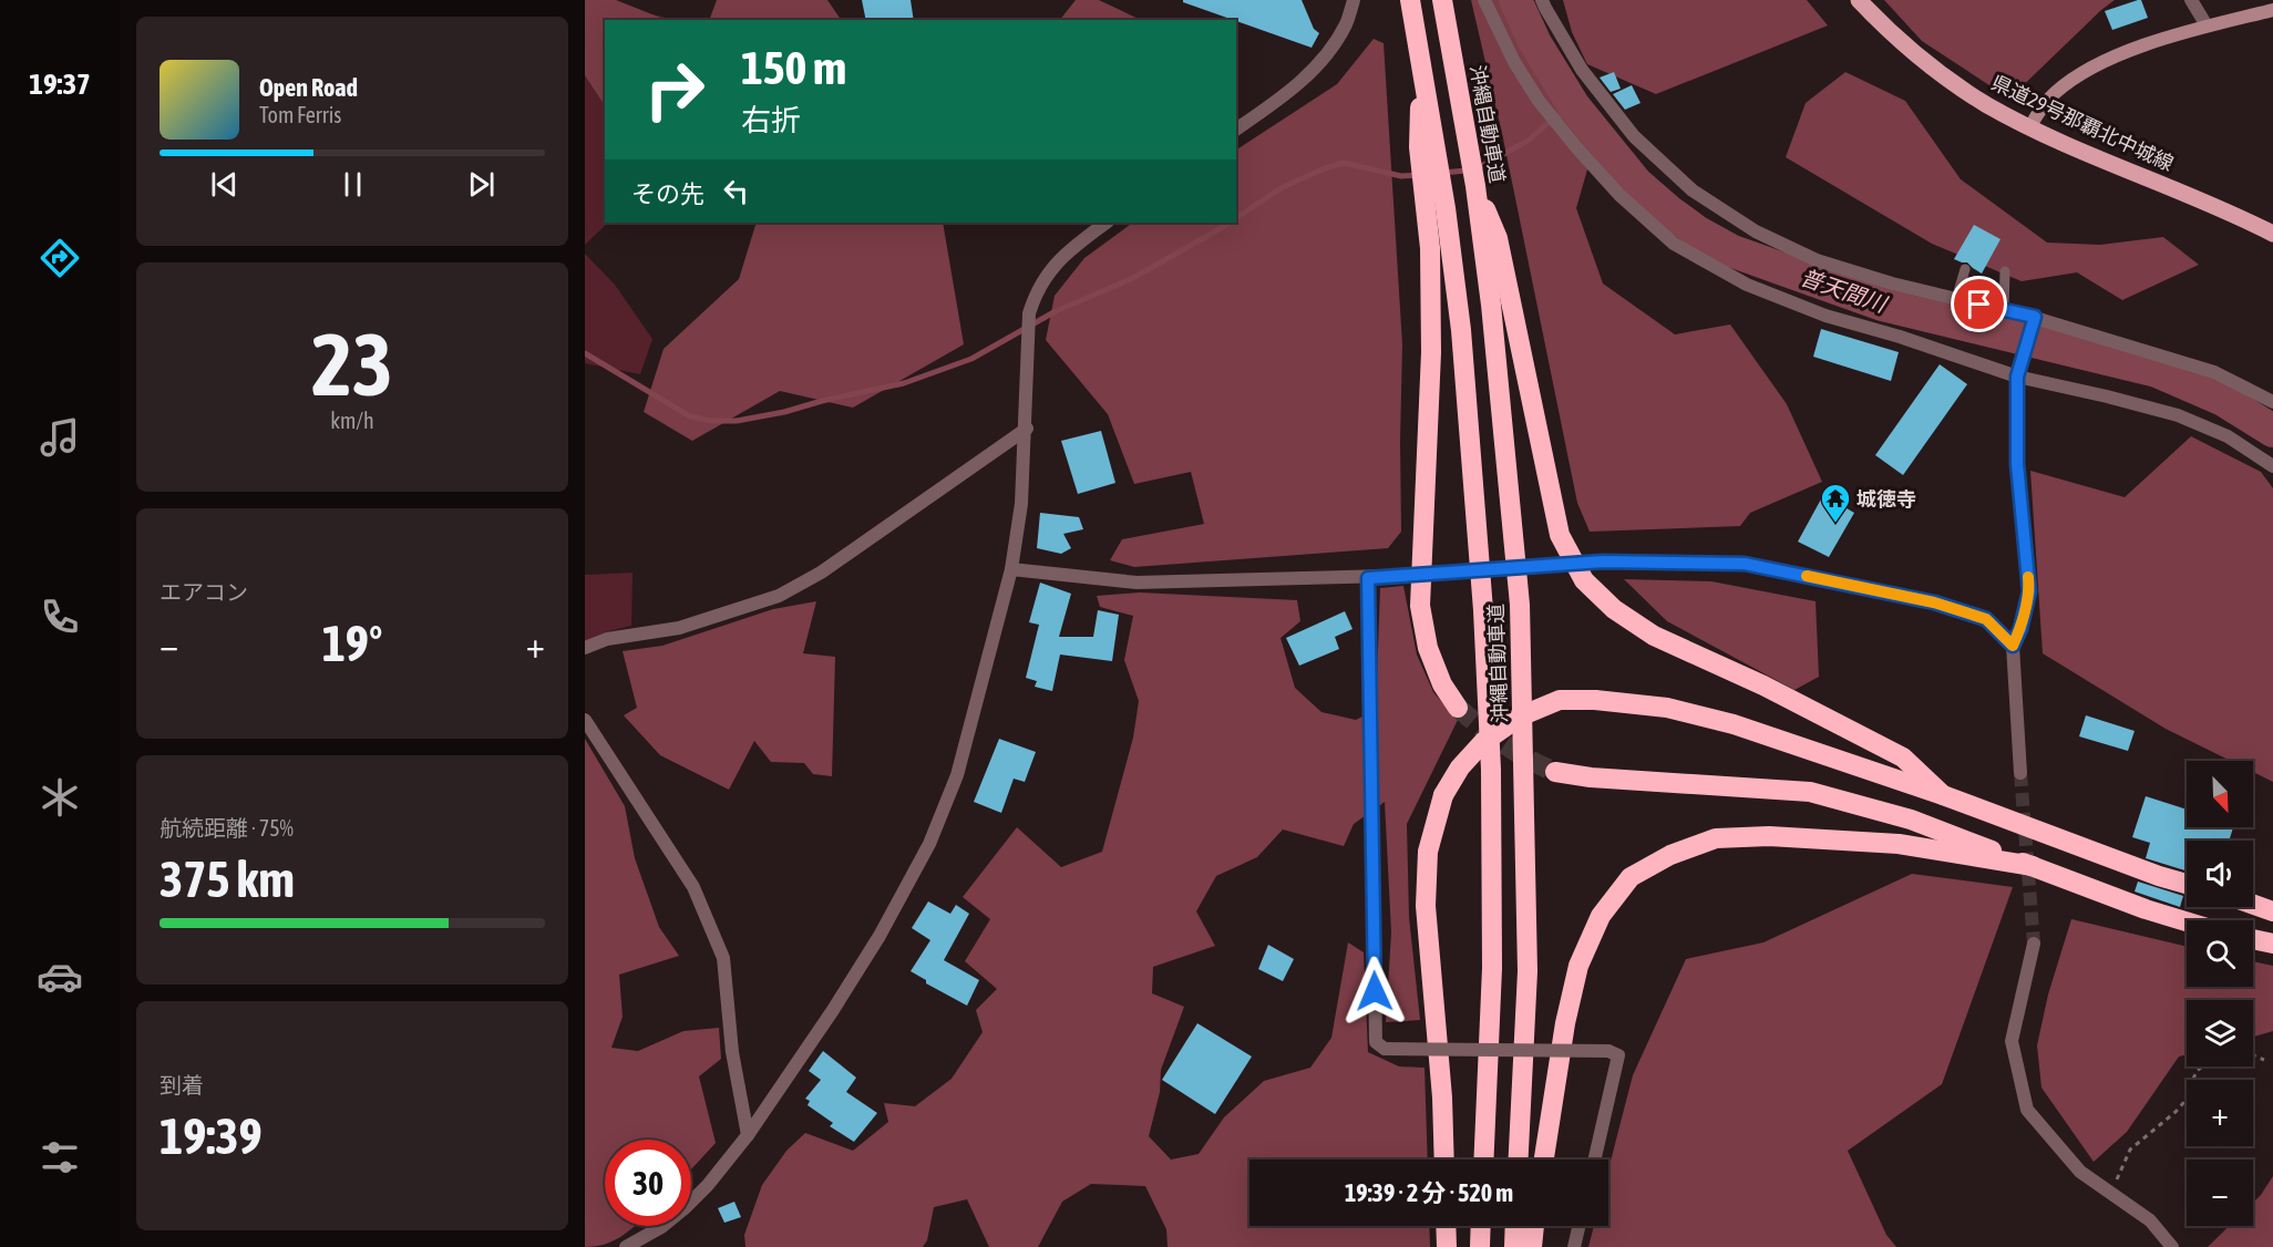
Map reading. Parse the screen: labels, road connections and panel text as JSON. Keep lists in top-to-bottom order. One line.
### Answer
{"streets":{"highway":["沖縄自動車道"],"main road":["県道29号那覇北中城線"]},"water":["普天間川"],"places":{"temple":["城徳寺"]},"north":"bottom right","page":{"tabs":"19:37","turn":["150 m","右折"],"song":["Open Road","Tom Ferris"],"then":"その先","tile":[["23","km/h"],"エアコン",["航続距離 · 75%","375 km"],["到着","19:39"]],"heat":["−","19°","+"],"map_buttons":["+","−"],"limit":"30","trip":"19:39 · 2 分 · 520 m"}}
